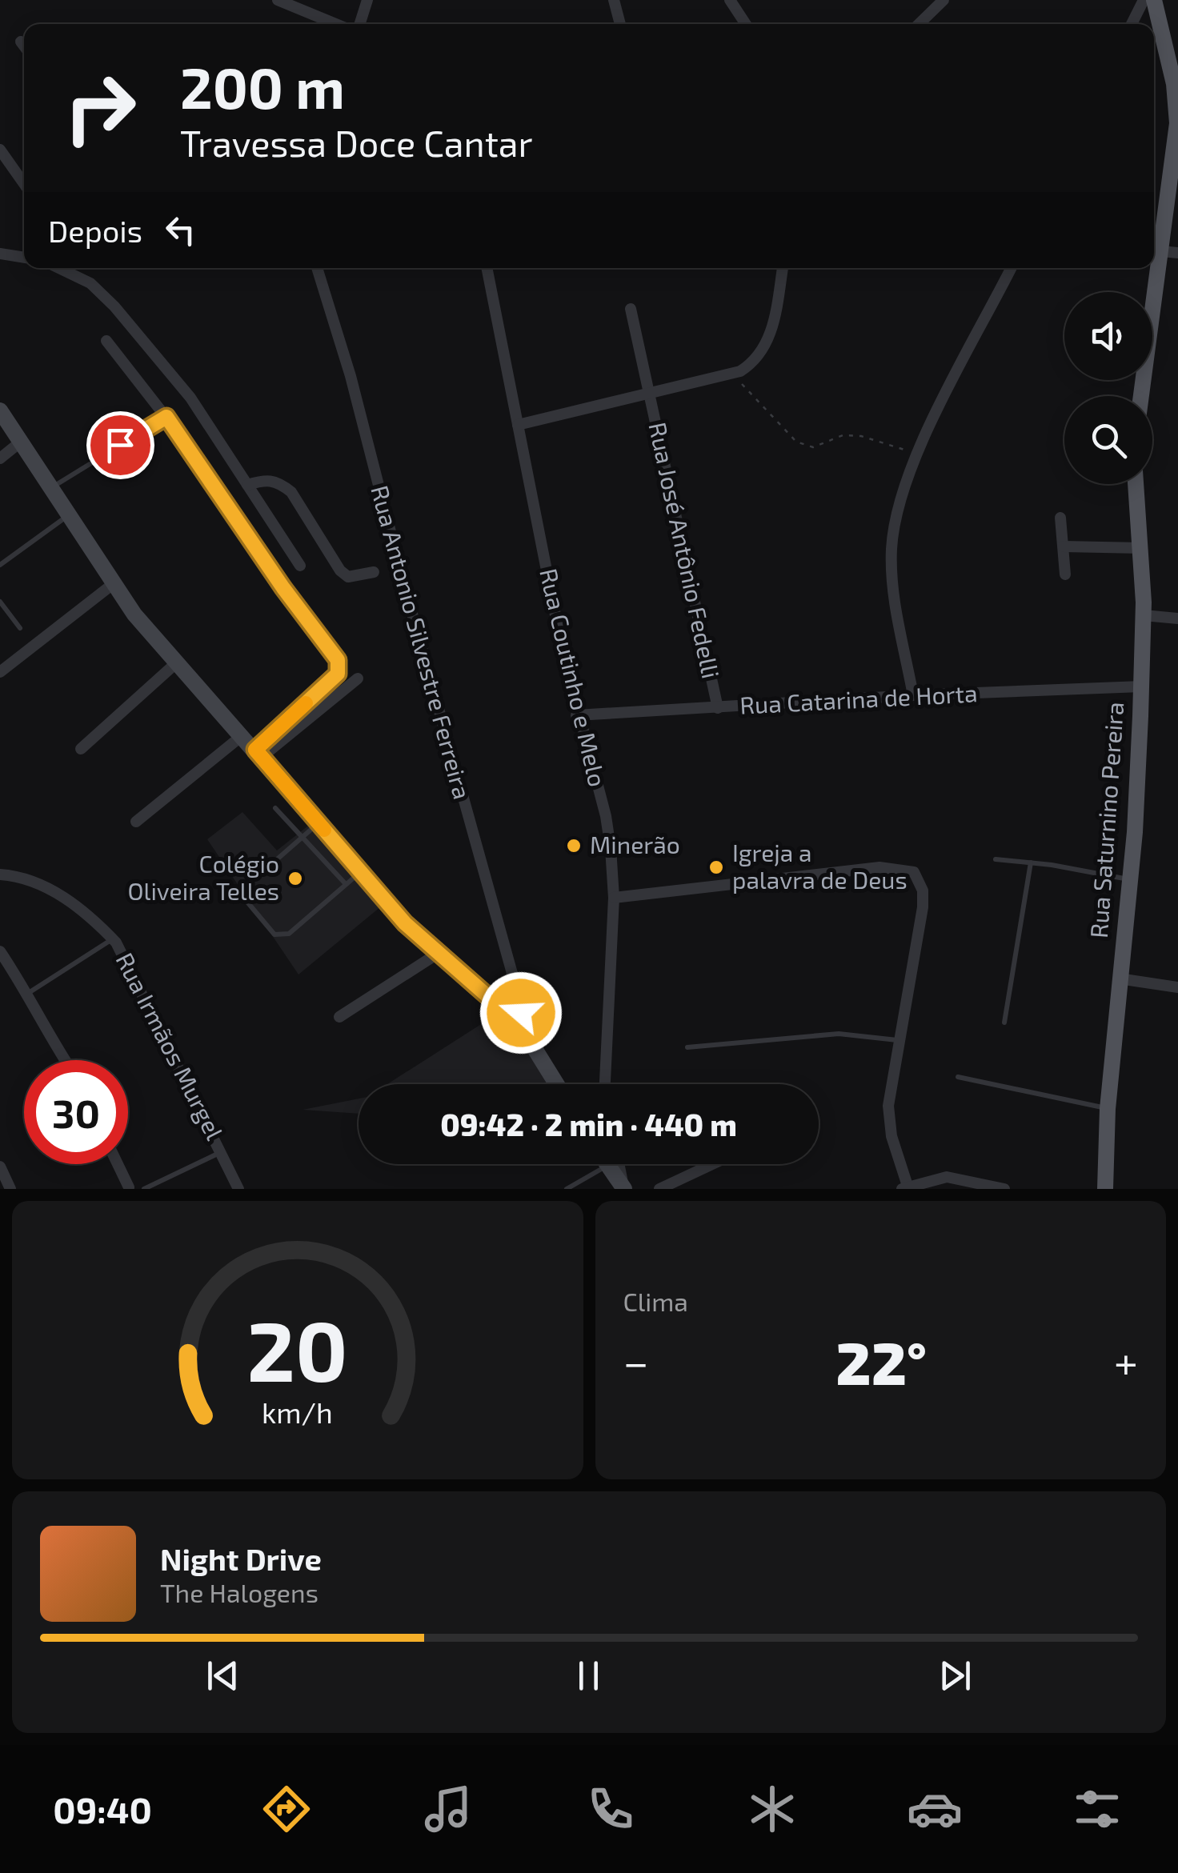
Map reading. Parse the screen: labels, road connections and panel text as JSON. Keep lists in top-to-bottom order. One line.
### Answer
{"streets":{"main road":["Rua Saturnino Pereira"],"street":["Rua José Antônio Fedelli","Rua Antonio Silvestre Ferreira","Rua Coutinho e Melo","Rua Catarina de Horta","Rua Irmãos Murgel"]},"crossings":[["Rua José Antônio Fedelli","Rua Catarina de Horta"],["Rua Coutinho e Melo","Rua Catarina de Horta"],["Rua Catarina de Horta","Rua Saturnino Pereira"]],"places":["Minerão","Igreja a palavra de Deus","Colégio Oliveira Telles"],"page":{"turn":["200 m","Travessa Doce Cantar"],"then":"Depois","limit":"30","trip":"09:42 · 2 min · 440 m","tile":"Clima","heat":["−","22°","+"],"song":["Night Drive","The Halogens"],"tabs":"09:40","gauge":["20","km/h"]}}
